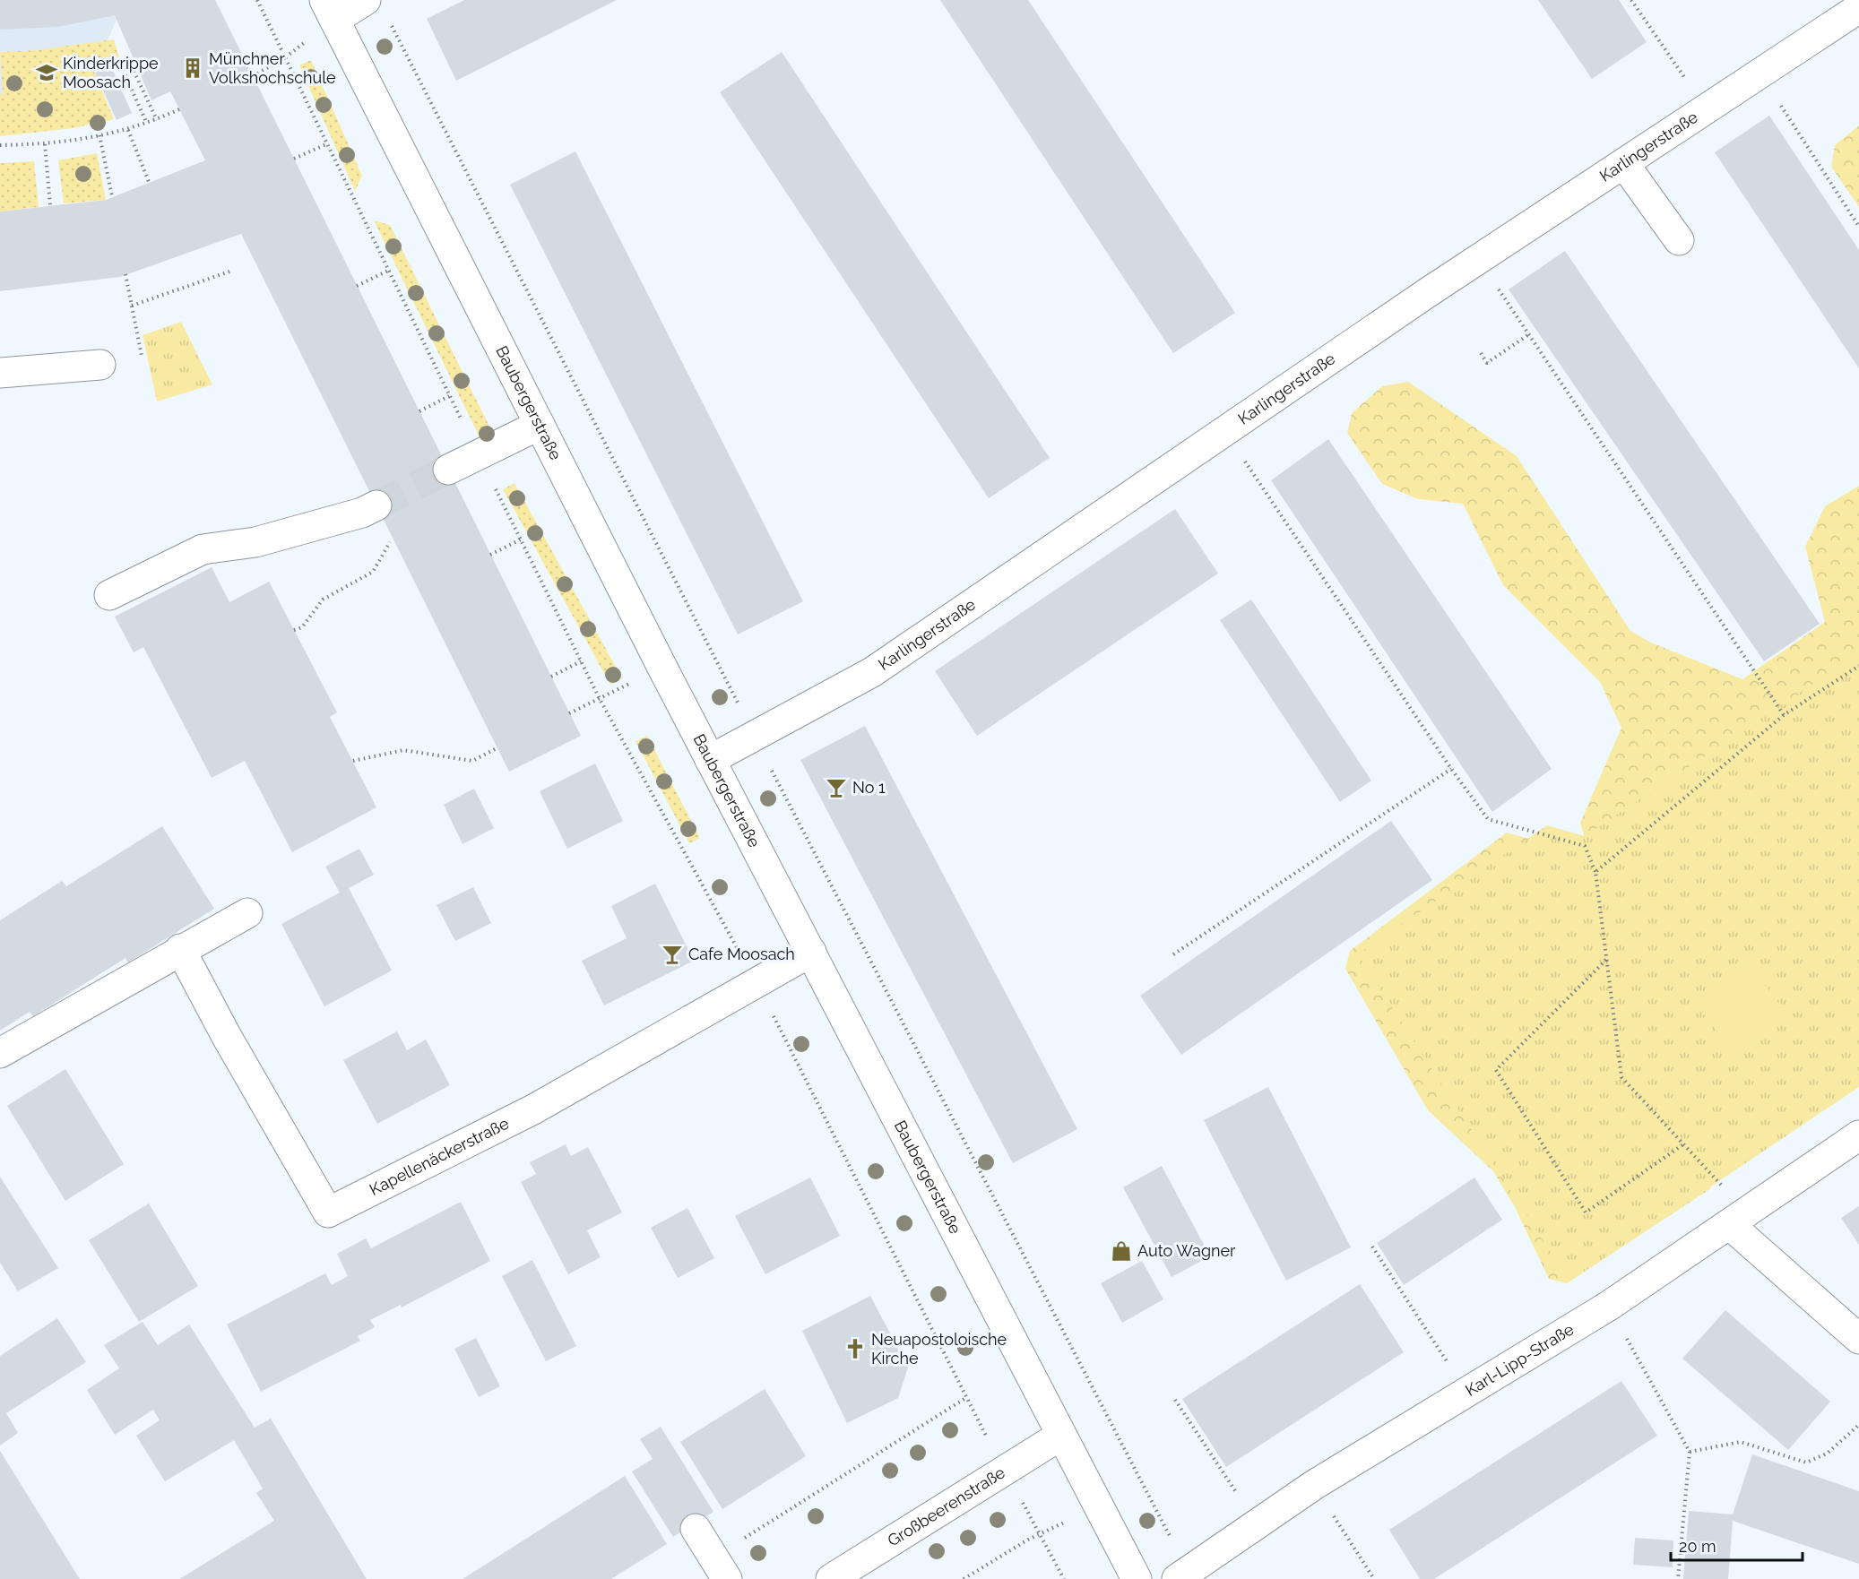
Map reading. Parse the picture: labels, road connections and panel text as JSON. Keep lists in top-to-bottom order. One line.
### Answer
{"streets":{"street":["Karlingerstraße","Baubergerstraße","Kapellenäckerstraße","Karl-Lipp-Straße","Großbeerenstraße"]},"crossings":[["Karlingerstraße","Baubergerstraße"],["Baubergerstraße","Kapellenäckerstraße"],["Baubergerstraße","Großbeerenstraße"]],"places":{"building":["Münchner Volkshochschule"],"school or university":["Kinderkrippe Moosach"],"bar":["No 1","Cafe Moosach"],"shop":["Auto Wagner"],"church":["Neuapostoloische Kirche"]},"scale_bar":"20 m"}
